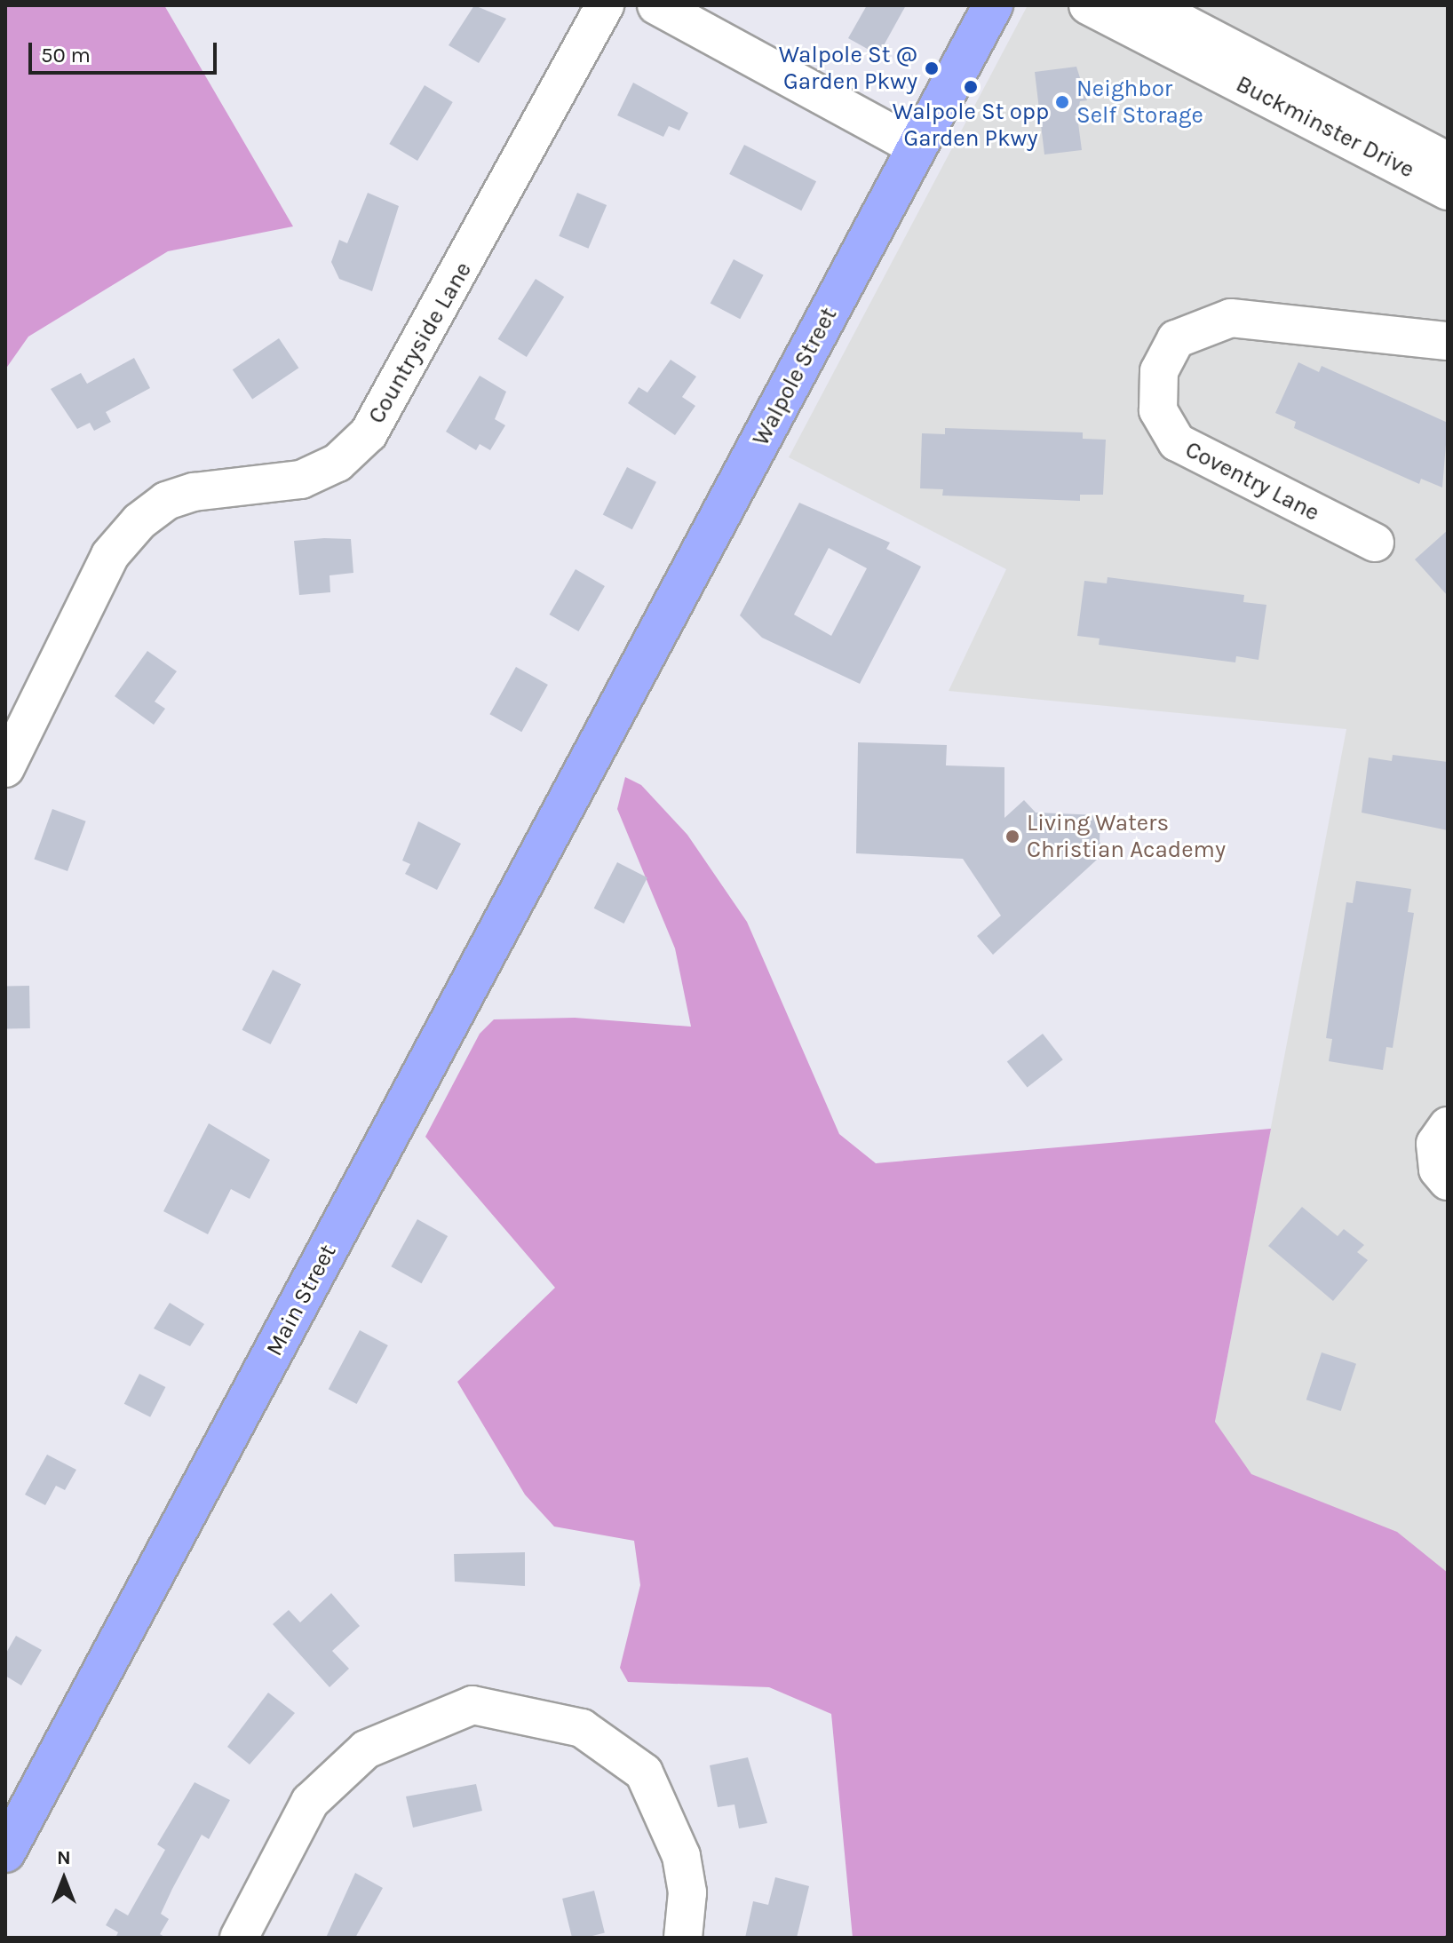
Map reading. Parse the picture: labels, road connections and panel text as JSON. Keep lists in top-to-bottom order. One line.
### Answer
{"streets":{"main road":["Walpole Street","Main Street"],"street":["Buckminster Drive","Countryside Lane","Coventry Lane"]},"crossings":[["Walpole Street","Main Street"]],"places":["Walpole St @ Garden Pkwy","Walpole St opp Garden Pkwy","Neighbor Self Storage","Living Waters Christian Academy"],"scale_bar":"50 m","north":"top"}
